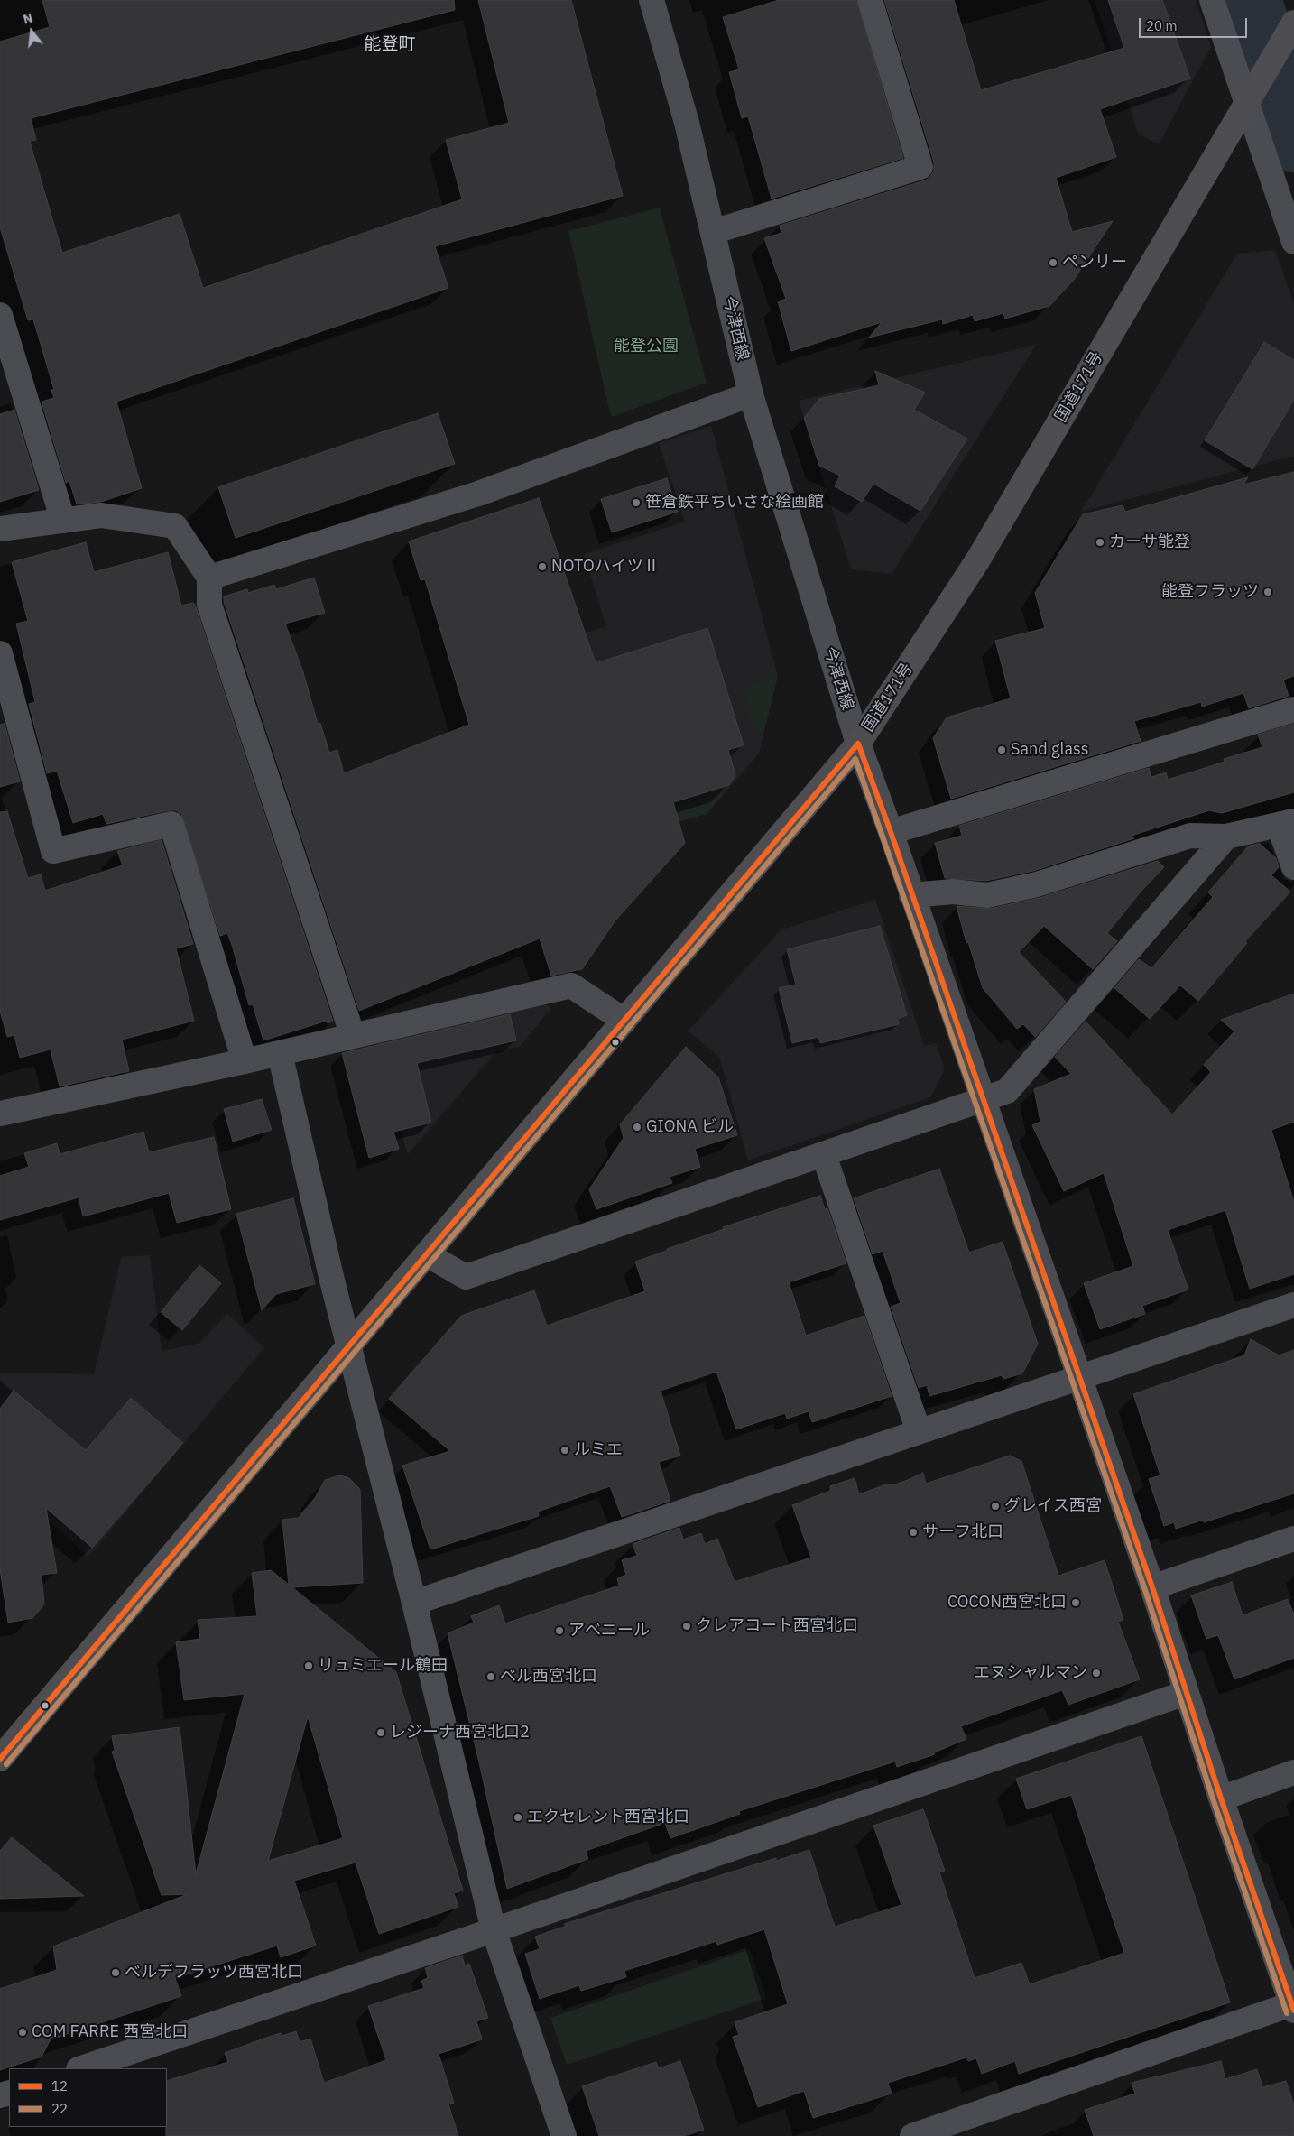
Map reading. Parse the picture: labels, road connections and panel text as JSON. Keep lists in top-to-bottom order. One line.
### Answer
{"streets":{"highway":["国道171号"],"street":["今津西線"]},"crossings":[["今津西線","国道171号"]],"districts":["能登町"],"parks":["能登公園"],"places":["ペンリー","笹倉鉄平ちいさな絵画館","カーサ能登","NOTOハイツⅡ","能登フラッツ","Sand glass","GIONA ビル","ルミエ","グレイス西宮","サーフ北口","COCON西宮北口","クレアコート西宮北口","アベニール","リュミエール鶴田","エヌシャルマン","ベル西宮北口","レジーナ西宮北口2","エクセレント西宮北口","ベルデフラッツ西宮北口","COM FARRE 西宮北口"],"lines":["transit line 12","transit line 22"],"legend":["12","22"],"scale_bar":"20 m","north":"top"}
